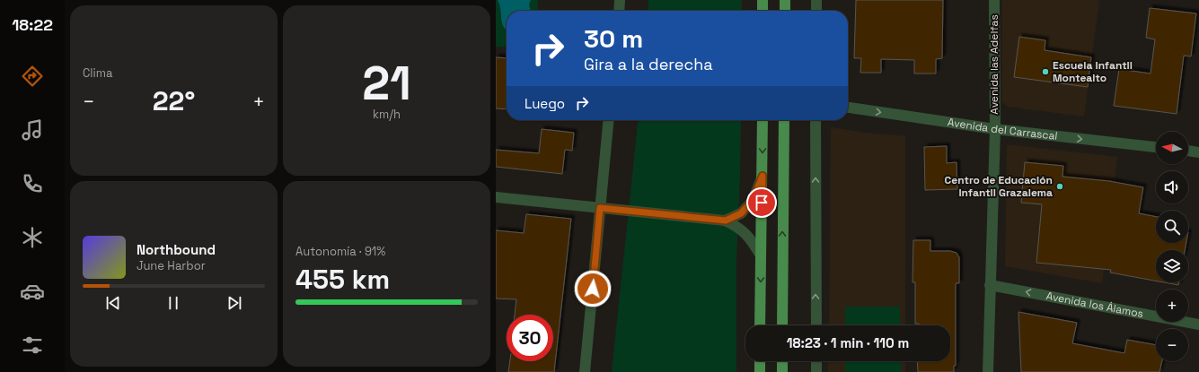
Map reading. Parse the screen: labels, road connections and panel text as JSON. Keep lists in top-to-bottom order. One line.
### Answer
{"streets":{"street":["Avenida las Adelfas","Avenida del Carrascal","Avenida los Álamos"]},"crossings":[["Avenida las Adelfas","Avenida del Carrascal"],["Avenida las Adelfas","Avenida los Álamos"]],"one_way":["Avenida del Carrascal","Avenida los Álamos"],"places":["Escuela Infantil Montealto","Centro de Educación Infantil Grazalema"],"north":"left","page":{"tabs":"18:22","tile":["Clima",["21","km/h"],["Autonomía · 91%","455 km"]],"turn":["30 m","Gira a la derecha"],"heat":["−","22°","+"],"then":"Luego","map_buttons":["+","−"],"song":["Northbound","June Harbor"],"limit":"30","trip":"18:23 · 1 min · 110 m"}}
